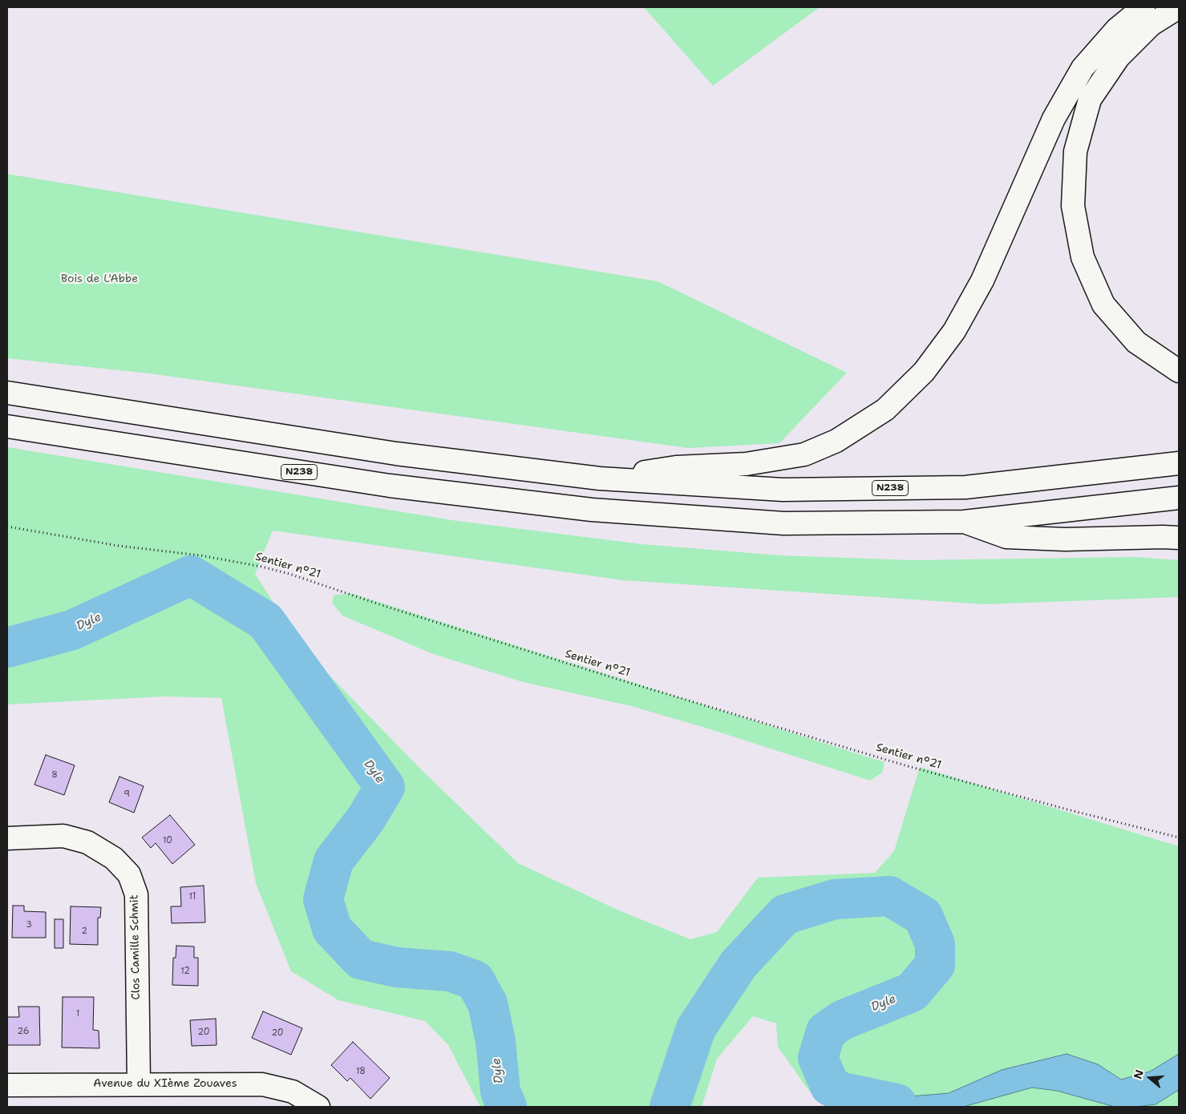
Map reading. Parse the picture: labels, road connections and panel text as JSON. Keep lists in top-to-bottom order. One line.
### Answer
{"streets":{"main road":["N238","Clos Camille Schmit","Avenue du XIème Zouaves"],"path":["Sentier n°21"]},"crossings":[["Clos Camille Schmit","Avenue du XIème Zouaves"]],"water":["Dyle"],"parks":["Bois de L'Abbe"],"house_numbers":["8","9","10","11","3","2","12","1","26","20","20","18"],"north":"left"}
